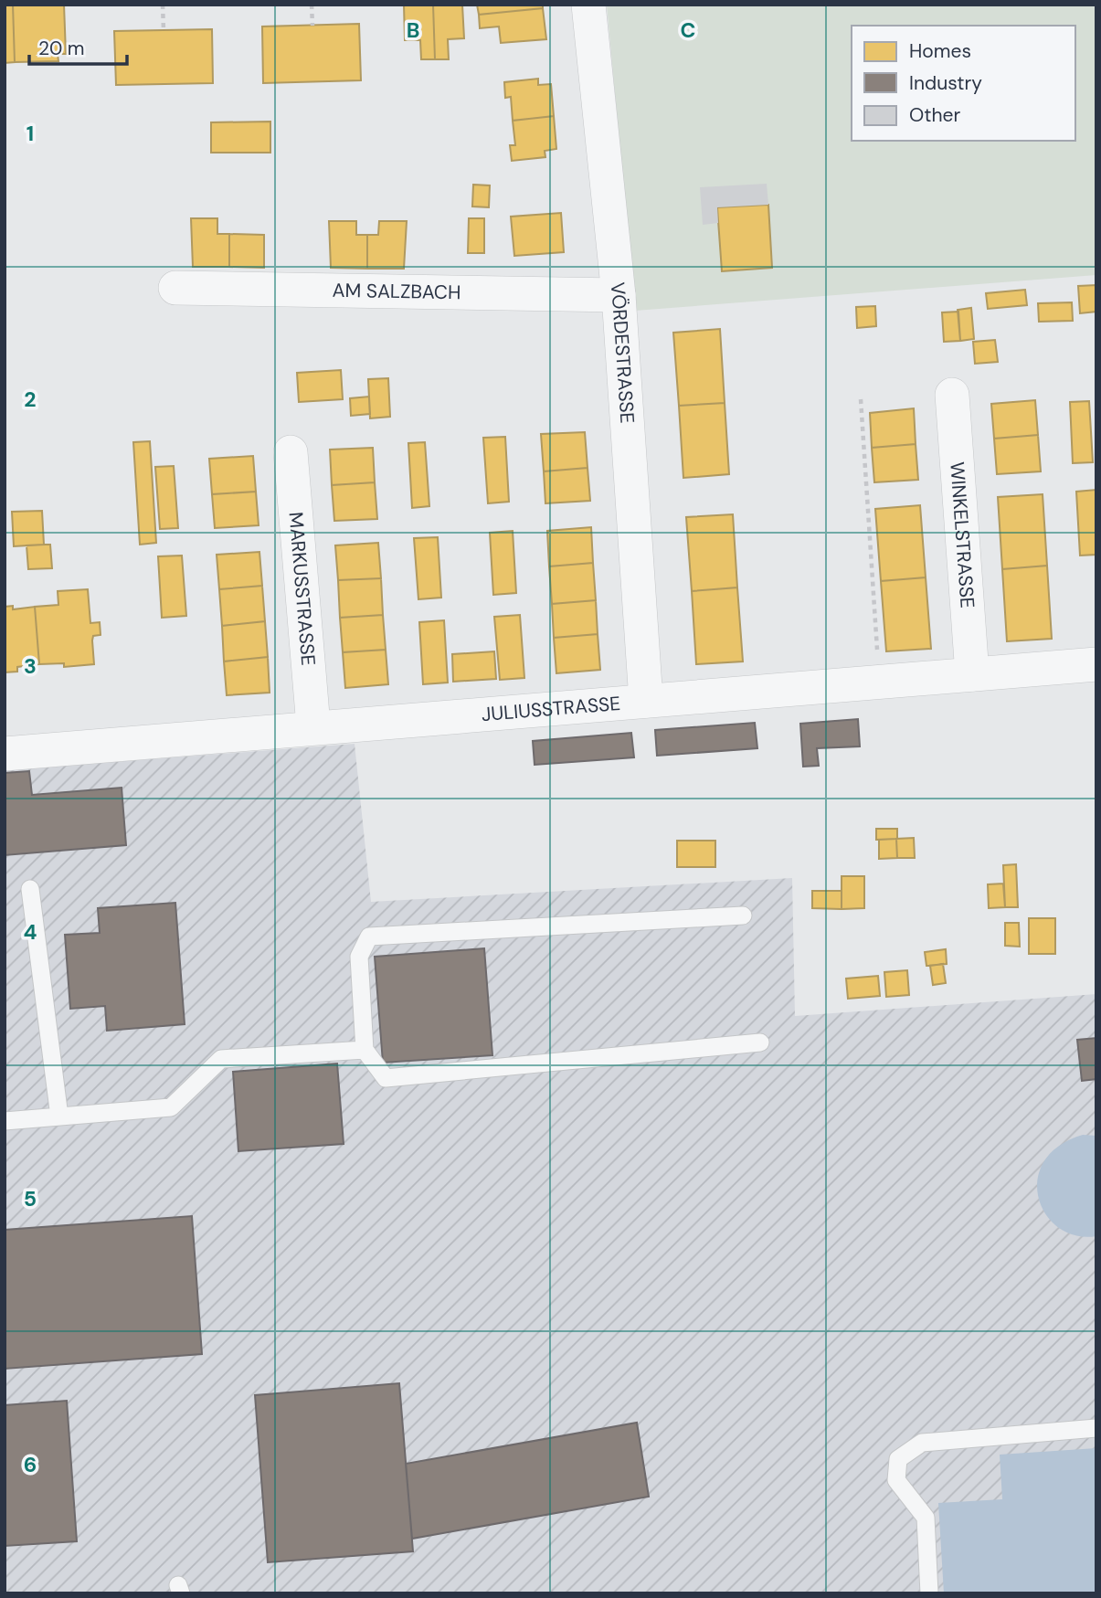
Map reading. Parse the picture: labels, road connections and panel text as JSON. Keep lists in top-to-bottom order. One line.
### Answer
{"streets":{"street":["AM SALZBACH","VÖRDESTRASSE","WINKELSTRASSE","MARKUSSTRASSE","JULIUSSTRASSE"]},"crossings":[["AM SALZBACH","VÖRDESTRASSE"],["VÖRDESTRASSE","JULIUSSTRASSE"],["WINKELSTRASSE","JULIUSSTRASSE"],["MARKUSSTRASSE","JULIUSSTRASSE"]],"legend":["Homes","Industry","Other"],"scale_bar":"20 m","grid":{"columns":["B","C"],"rows":["1","2","3","4","5","6"]}}
